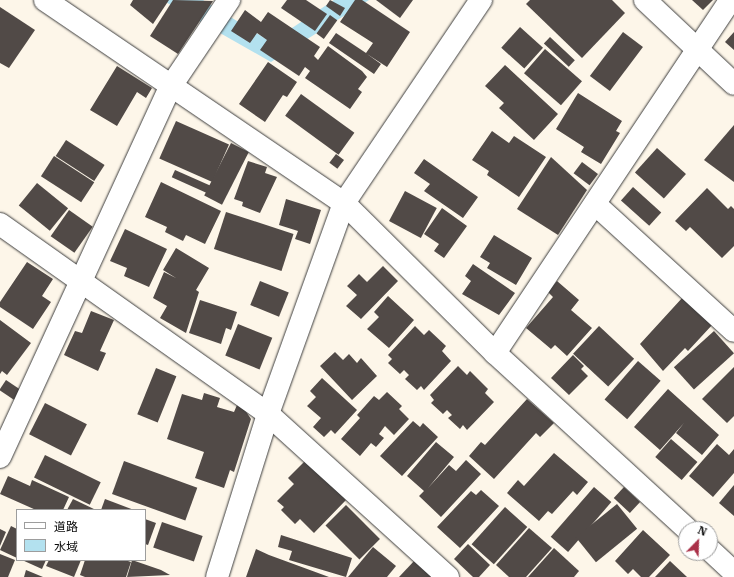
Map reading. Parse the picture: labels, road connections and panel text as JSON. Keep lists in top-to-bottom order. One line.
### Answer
{"legend":["道路","水域"],"north":"top right"}
